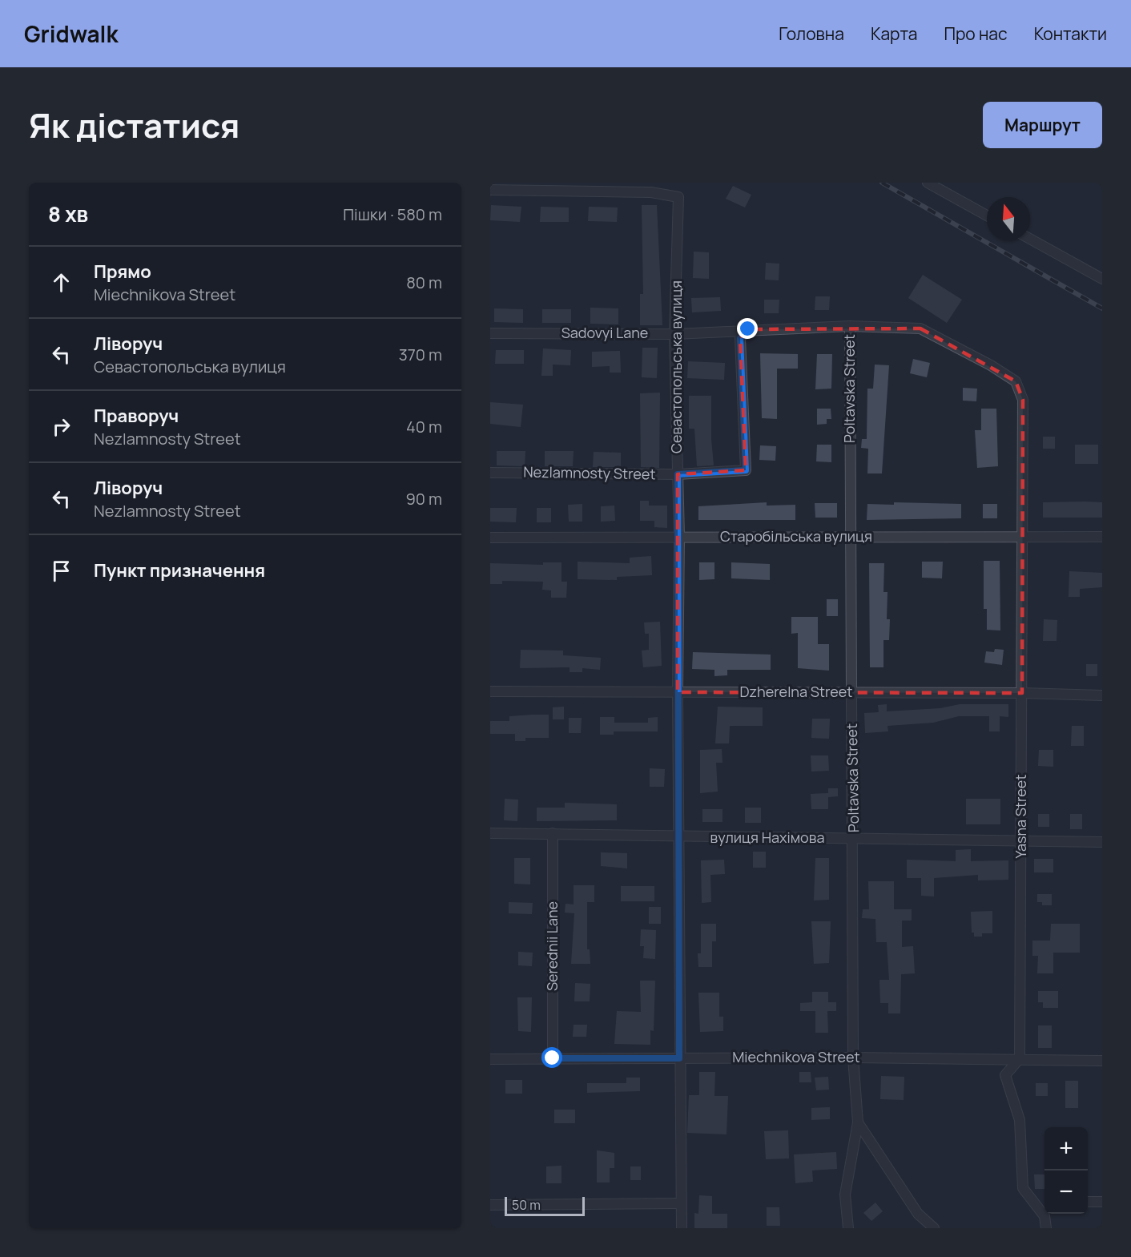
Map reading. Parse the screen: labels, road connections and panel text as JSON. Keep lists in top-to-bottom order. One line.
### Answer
{"streets":{"street":["Sadovyi Lane","Севастопольська вулиця","Poltavska Street","Nezlamnosty Street","Старобільська вулиця","Dzherelna Street","Yasna Street","вулиця Нахімова","Serednii Lane","Miechnikova Street"]},"crossings":[["Sadovyi Lane","Севастопольська вулиця"],["Sadovyi Lane","Poltavska Street"],["Sadovyi Lane","Nezlamnosty Street"],["Sadovyi Lane","Yasna Street"],["Севастопольська вулиця","Nezlamnosty Street"],["Севастопольська вулиця","Старобільська вулиця"],["Севастопольська вулиця","Dzherelna Street"],["Севастопольська вулиця","вулиця Нахімова"],["Севастопольська вулиця","Miechnikova Street"],["Poltavska Street","Старобільська вулиця"],["Poltavska Street","Dzherelna Street"],["Poltavska Street","вулиця Нахімова"],["Poltavska Street","Miechnikova Street"],["Старобільська вулиця","Yasna Street"],["Dzherelna Street","Yasna Street"],["Yasna Street","вулиця Нахімова"],["Yasna Street","Miechnikova Street"],["вулиця Нахімова","Serednii Lane"],["Serednii Lane","Miechnikova Street"]],"scale_bar":"50 m","north":"top","page":{"header":"Gridwalk","nav":["Головна","Карта","Про нас","Контакти"],"title":"Як дістатися","buttons":"Маршрут","heading":["8 хв","Пішки · 580 m"],"list":[["Прямо","Miechnikova Street","80 m"],["Ліворуч","Севастопольська вулиця","370 m"],["Праворуч","Nezlamnosty Street","40 m"],["Ліворуч","Nezlamnosty Street","90 m"],"Пункт призначення"],"map_buttons":["+","−"],"scale":"50 m"}}
